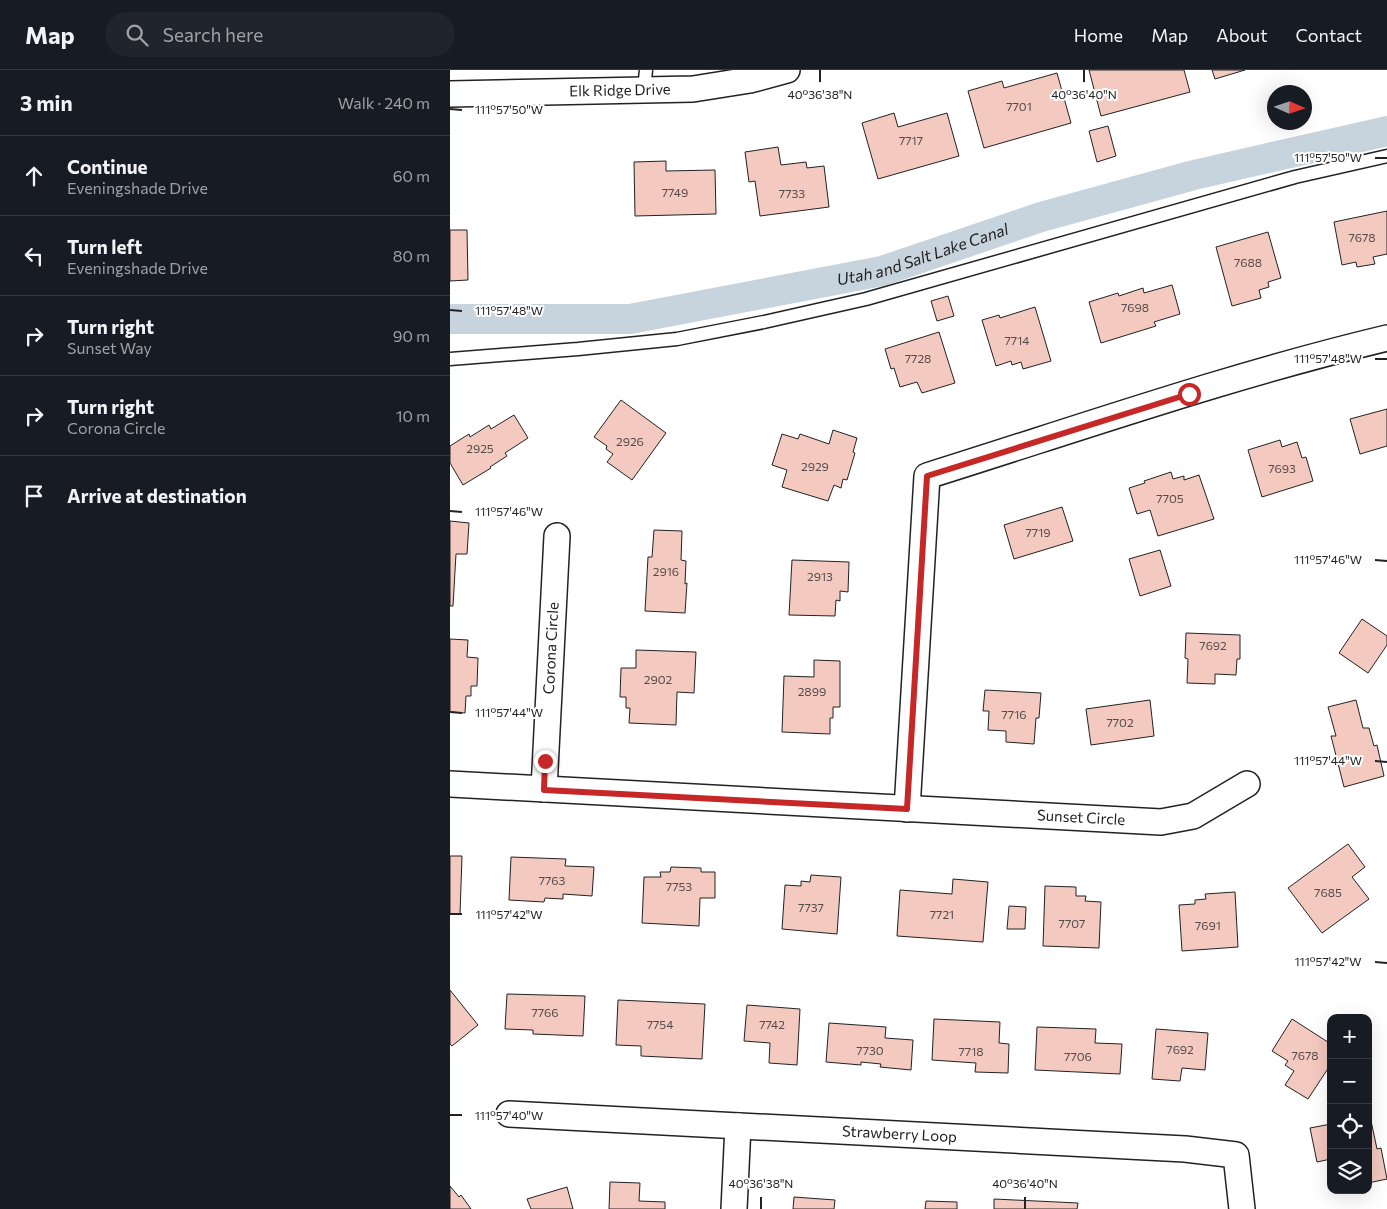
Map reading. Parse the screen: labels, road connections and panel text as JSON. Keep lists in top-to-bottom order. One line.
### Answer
{"streets":{"street":["Elk Ridge Drive","Corona Circle","Sunset Circle","Strawberry Loop"]},"crossings":[["Corona Circle","Sunset Circle"]],"water":["Utah and Salt Lake Canal"],"house_numbers":["7701","7717","7749","7733","7678","7688","7698","7714","7728","2926","2925","2929","7693","7705","7719","2916","2913","7692","2902","2899","7716","7702","7763","7753","7685","7737","7721","7707","7691","7766","7754","7742","7692","7730","7718","7678","7706"],"north":"right","page":{"header":"Map","search":"Search here","nav":["Home","Map","About","Contact"],"heading":["3 min","Walk · 240 m"],"list":[["Continue","Eveningshade Drive","60 m"],["Turn left","Eveningshade Drive","80 m"],["Turn right","Sunset Way","90 m"],["Turn right","Corona Circle","10 m"],"Arrive at destination"],"map_buttons":["+","−"]},"coordinates":["40°36'38\"N","40°36'40\"N","111°57'50\"W","111°57'48\"W","111°57'46\"W","111°57'44\"W","111°57'42\"W","111°57'40\"W"]}
